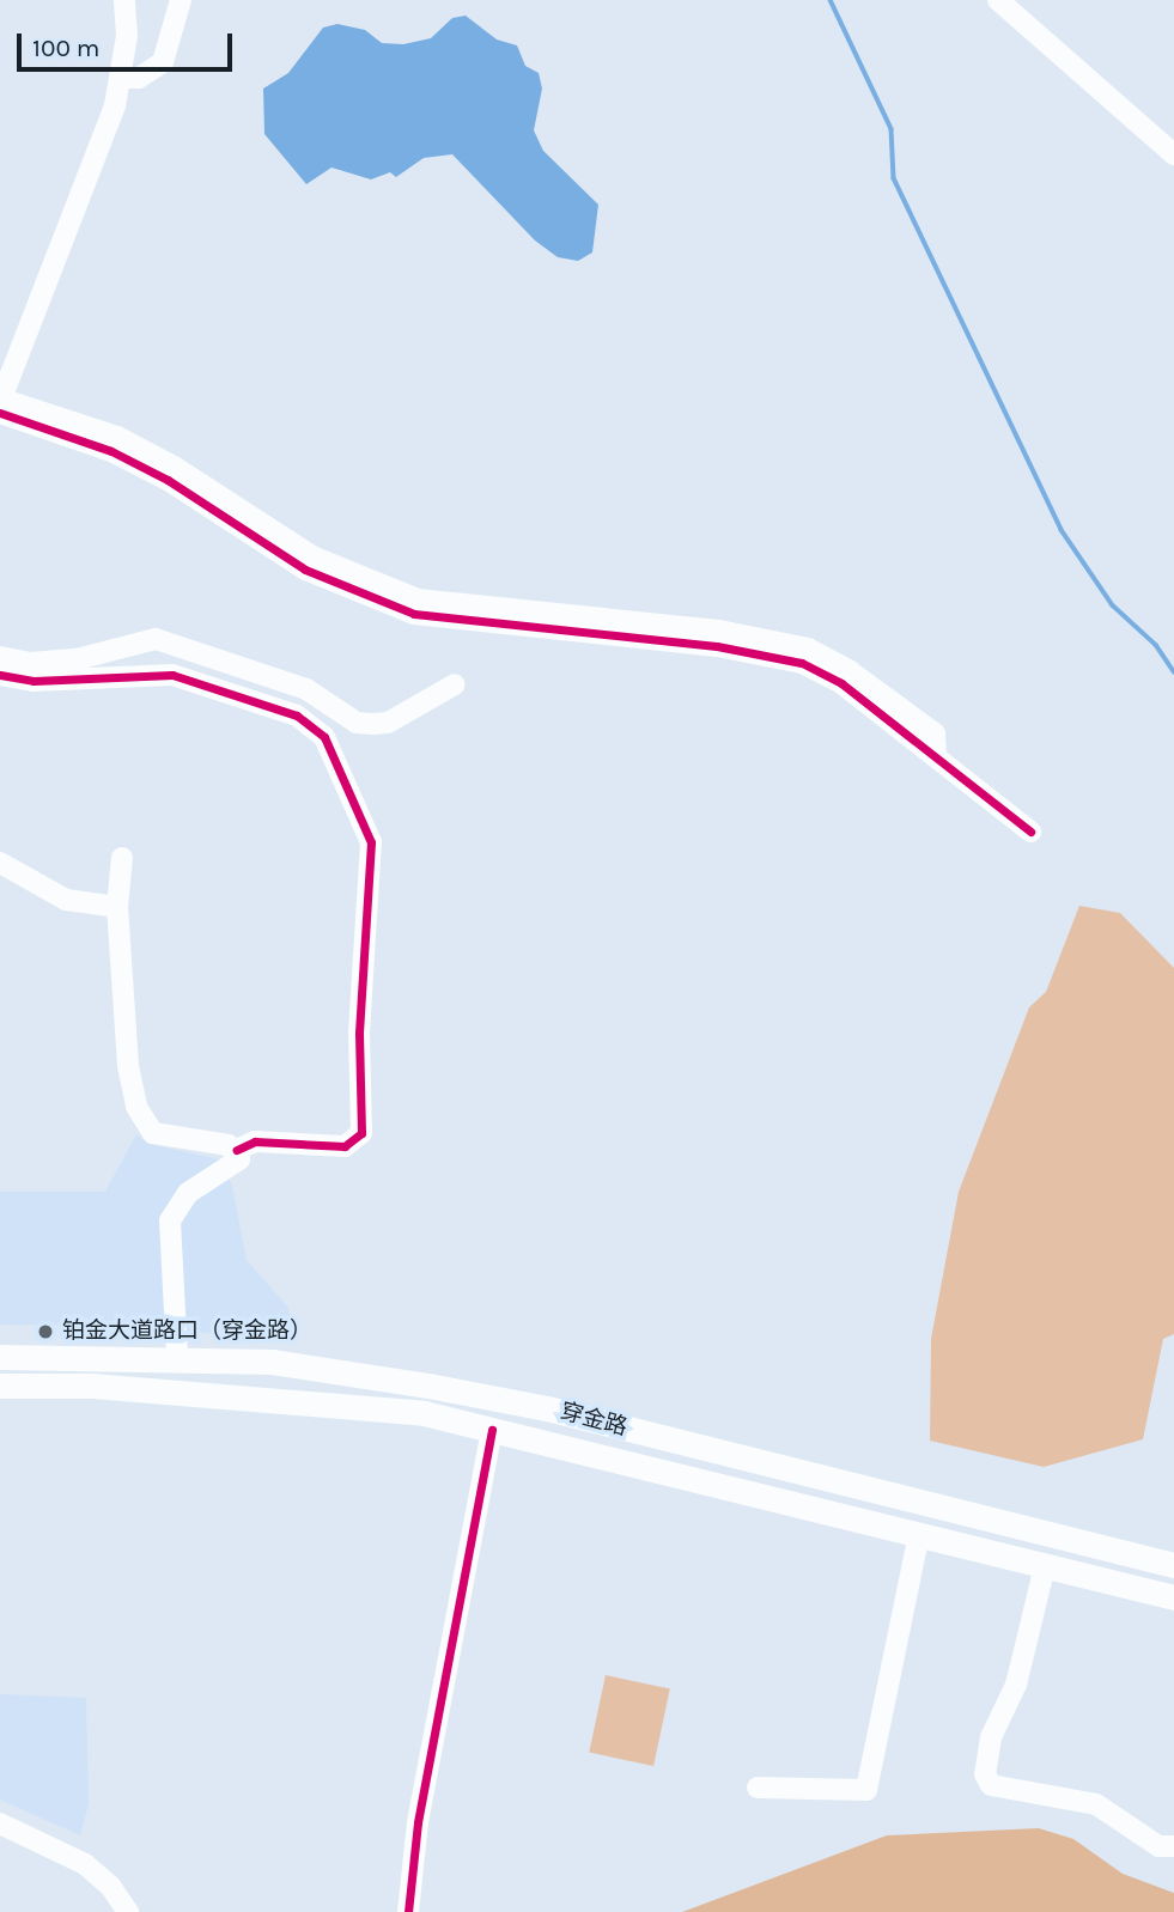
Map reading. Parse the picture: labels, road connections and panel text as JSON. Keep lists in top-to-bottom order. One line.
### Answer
{"streets":{"main road":["穿金路"]},"places":["铂金大道路口（穿金路）"],"scale_bar":"100 m"}
